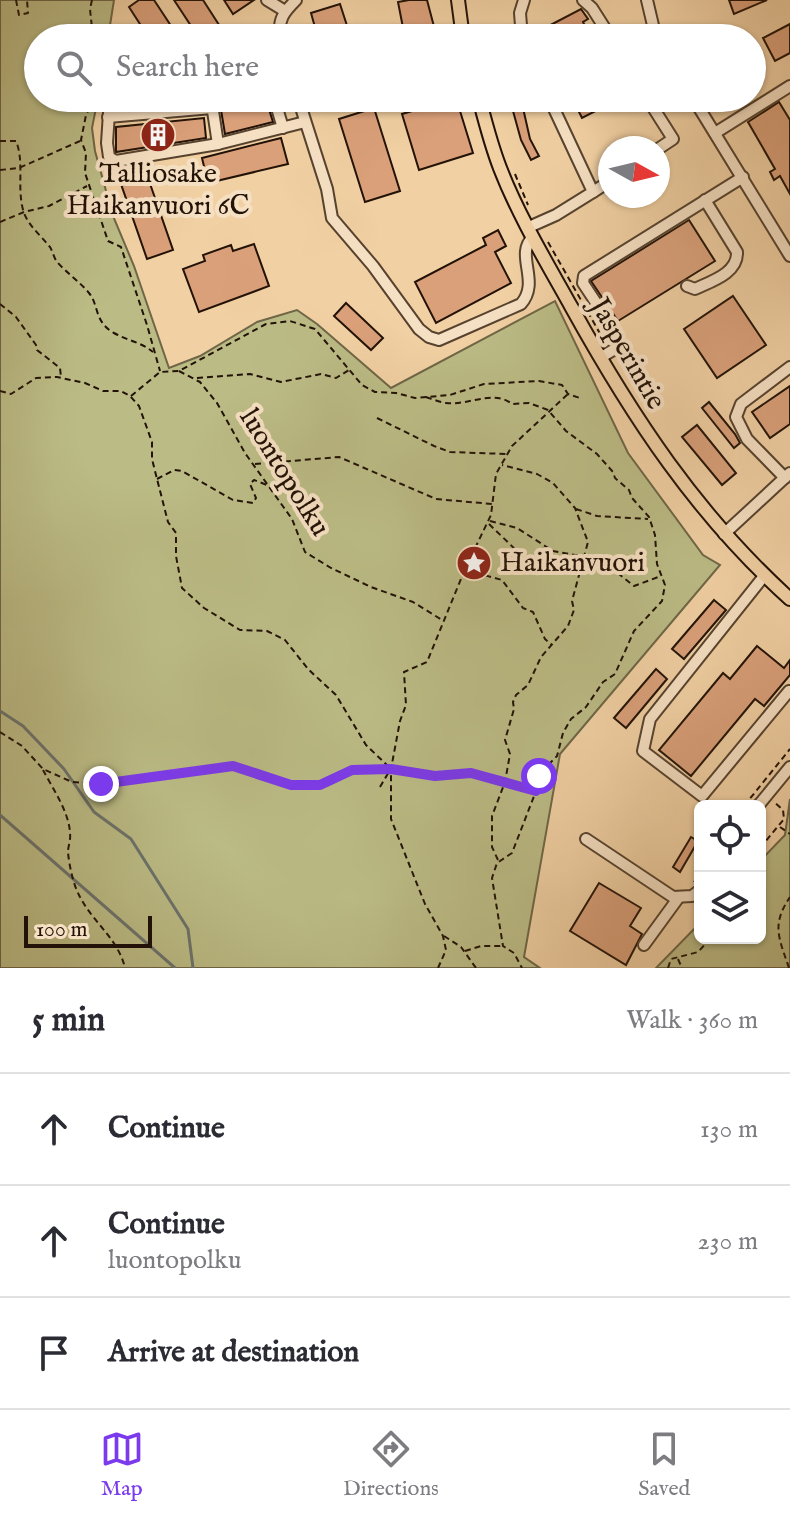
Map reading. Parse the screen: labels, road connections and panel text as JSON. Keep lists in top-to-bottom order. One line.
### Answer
{"streets":{"main road":["Jasperintie"],"path":["luontopolku"]},"places":{"building":["Talliosake Haikanvuori 6C"],"place":["Haikanvuori"]},"scale_bar":"100 m","north":"right","page":{"search":"Search here","scale":"100 m","heading":["5 min","Walk · 360 m"],"list":[["Continue","130 m"],["Continue","luontopolku","230 m"],"Arrive at destination"],"nav":["Map","Directions","Saved"]}}
